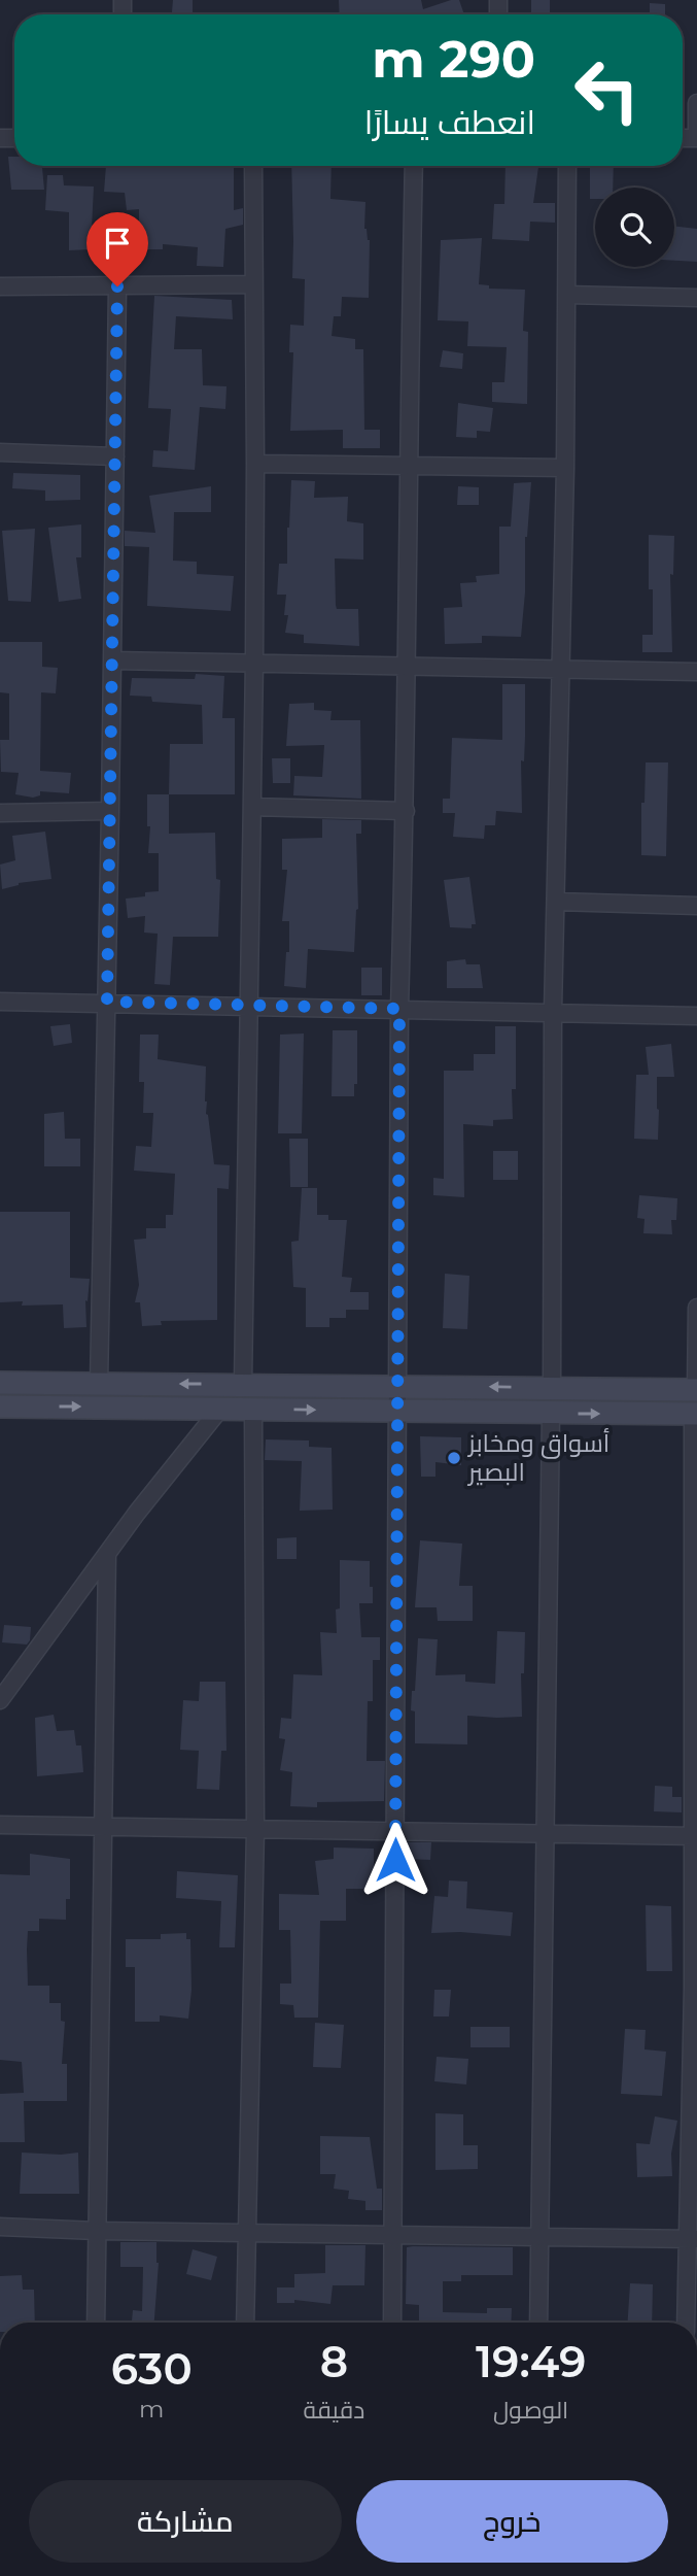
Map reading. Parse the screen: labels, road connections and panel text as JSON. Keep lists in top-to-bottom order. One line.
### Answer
{"places":["أسواق ومخابز البصير"],"page":{"turn":["290 m","انعطف يسارًا"],"eta":["19:49","الوصول","8","دقيقة","630","m"],"buttons":["خروج","مشاركة"]}}
